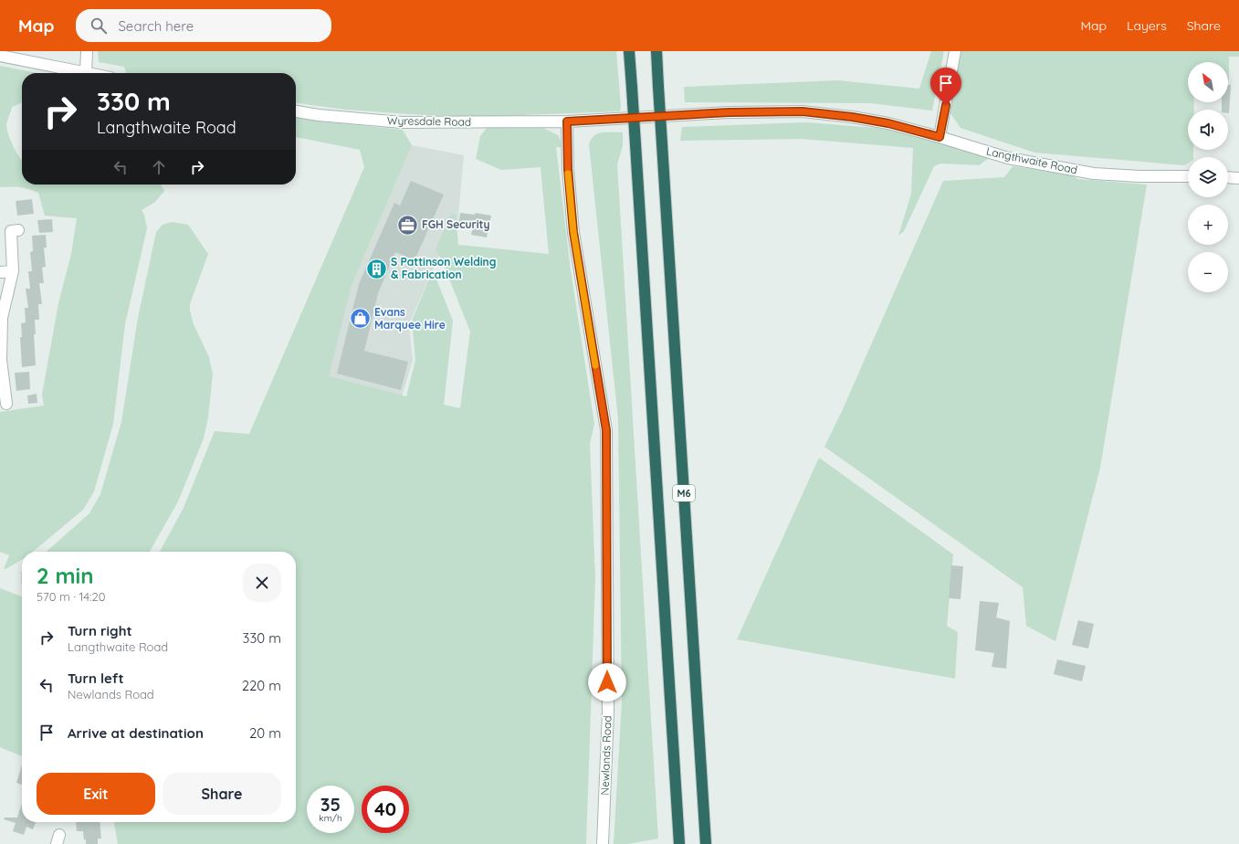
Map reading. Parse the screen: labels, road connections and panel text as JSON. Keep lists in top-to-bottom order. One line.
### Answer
{"streets":{"highway":["M6"],"street":["Wyresdale Road","Langthwaite Road","Newlands Road"]},"crossings":[["Wyresdale Road","Langthwaite Road"],["Wyresdale Road","Newlands Road"],["Langthwaite Road","Newlands Road"]],"places":{"office":["FGH Security"],"building":["S Pattinson Welding & Fabrication"],"shop":["Evans Marquee Hire"]},"north":"top left","page":{"header":"Map","search":"Search here","nav":["Map","Layers","Share"],"map_buttons":["+","−"],"turn":["330 m","Langthwaite Road"],"heading":["2 min","570 m · 14:20"],"list":[{"name":"Turn right","note":"Langthwaite Road","value":"330 m"},{"name":"Turn left","note":"Newlands Road","value":"220 m"},{"name":"Arrive at destination","value":"20 m"}],"buttons":["Exit","Share"],"speed":"35 km/h","limit":"40"}}
